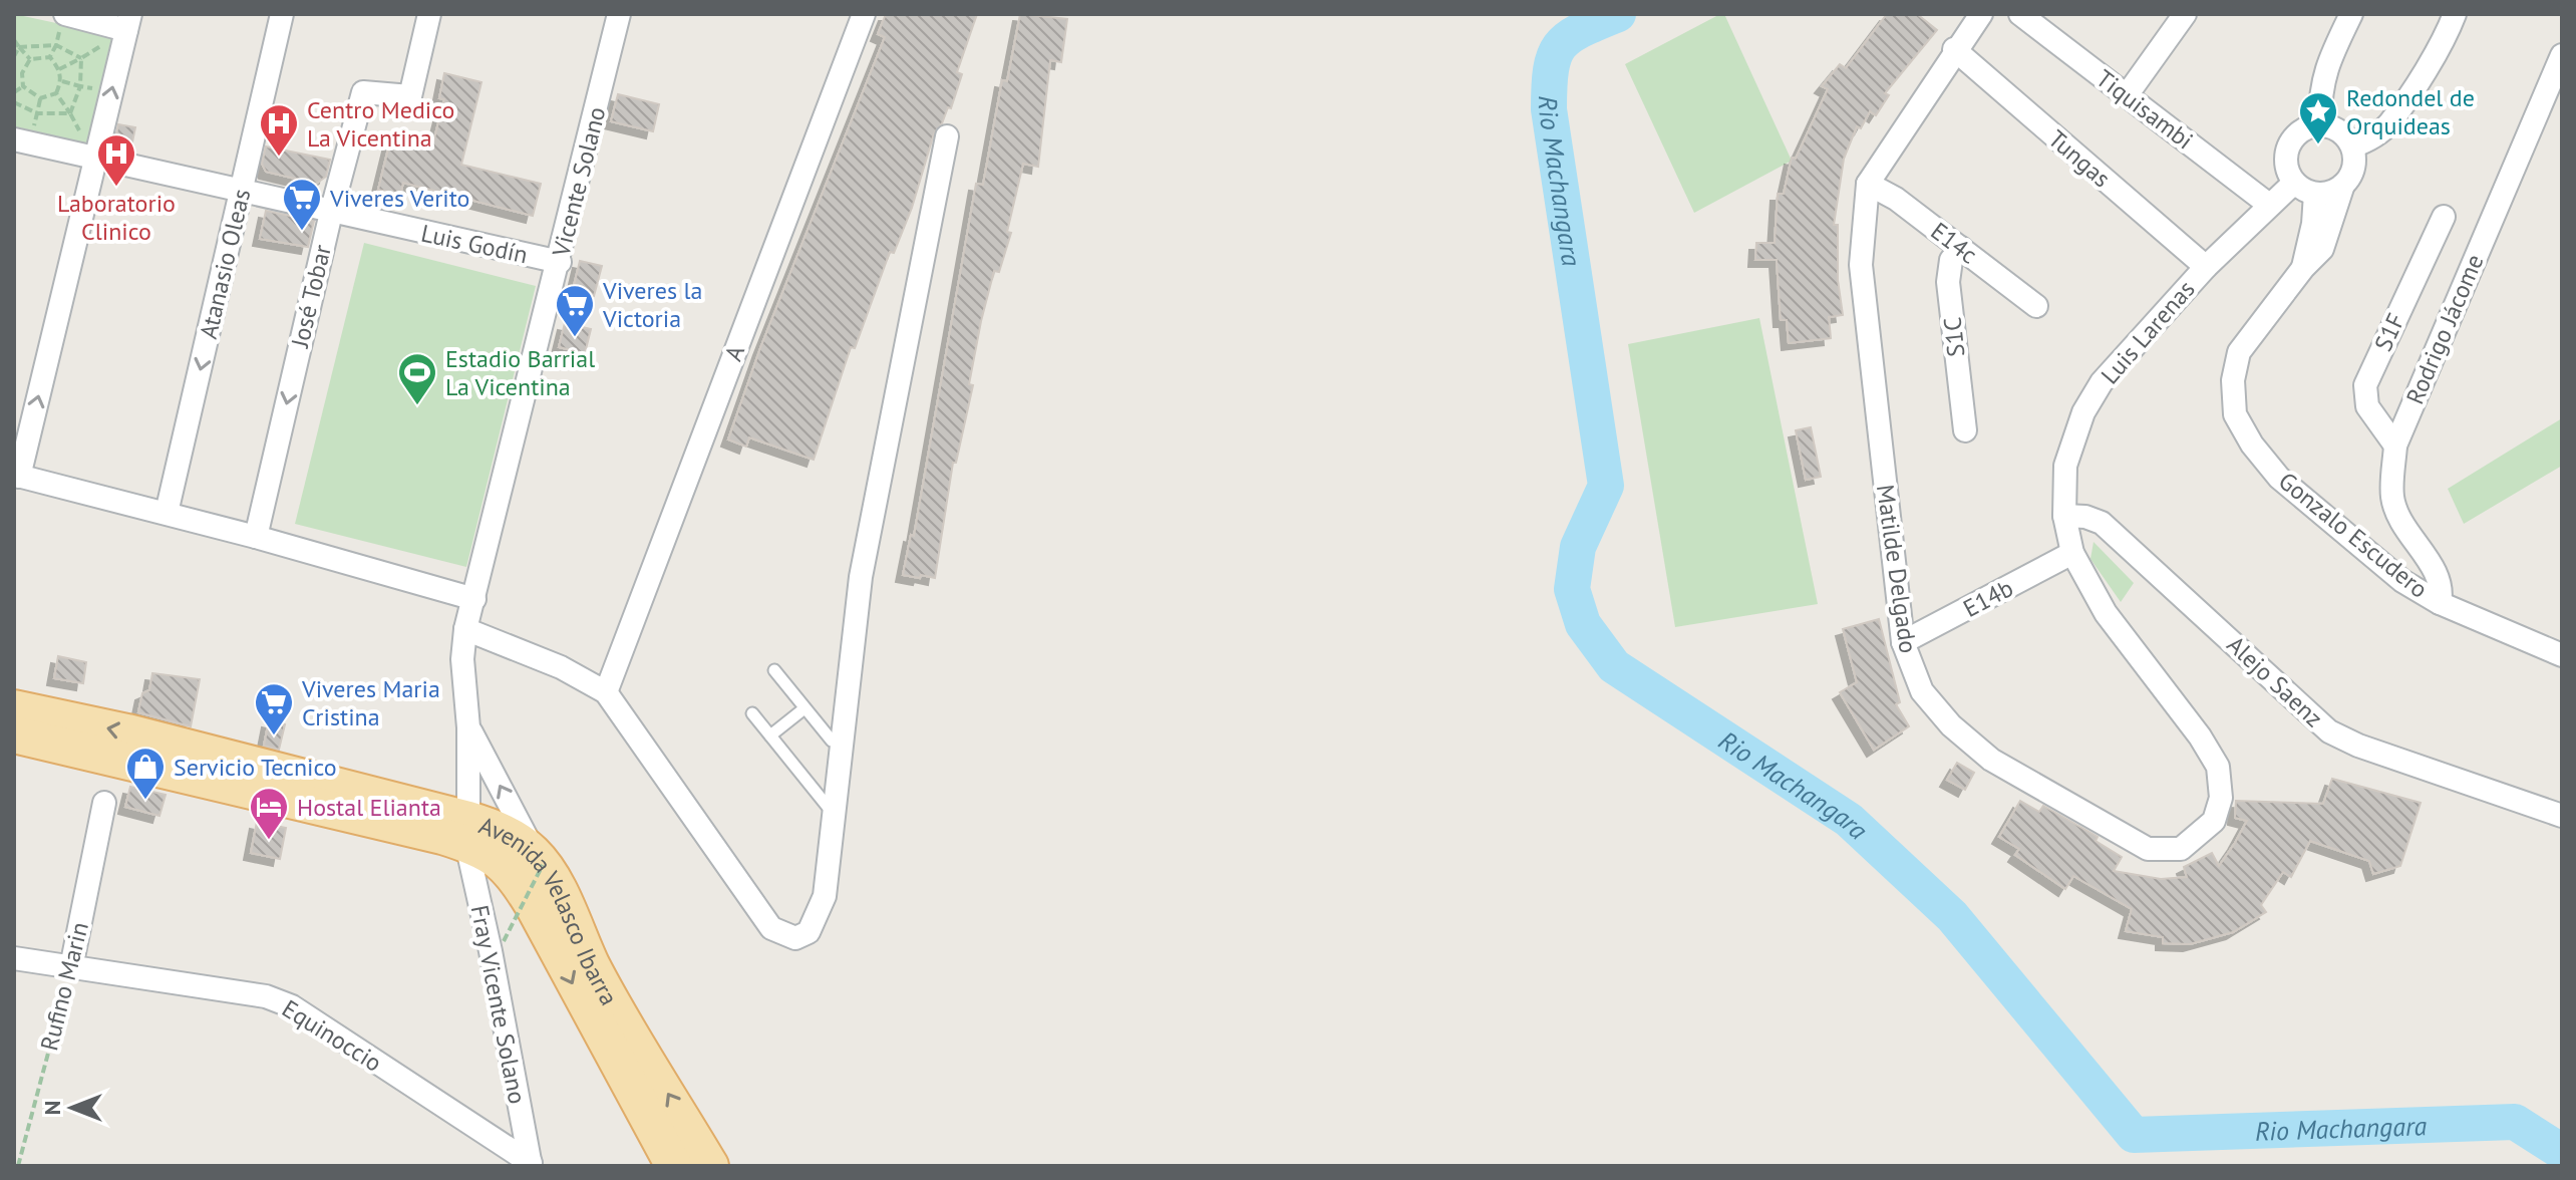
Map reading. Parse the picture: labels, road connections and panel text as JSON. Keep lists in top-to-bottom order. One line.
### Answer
{"streets":{"main road":["Avenida Velasco Ibarra"],"street":["Tiquisambi","Tungas","Vicente Solano","E14c","Luis Godín","Atanasio Oleas","José Tobar","Rodrigo Jácome","Luis Larenas","S1F","S1C","A","Gonzalo Escudero","Matilde Delgado","E14b","Alejo Saenz","Rufino Marin","Fray Vicente Solano","Equinoccio"]},"crossings":[["Tiquisambi","Luis Larenas"],["Tungas","Luis Larenas"],["Tungas","Matilde Delgado"],["Vicente Solano","Luis Godín"],["Vicente Solano","Fray Vicente Solano"],["E14c","S1C"],["E14c","Matilde Delgado"],["Luis Godín","Atanasio Oleas"],["Luis Godín","José Tobar"],["Rodrigo Jácome","S1F"],["Rodrigo Jácome","Gonzalo Escudero"],["Luis Larenas","Gonzalo Escudero"],["Luis Larenas","Matilde Delgado"],["Luis Larenas","Alejo Saenz"],["Matilde Delgado","E14b"],["Matilde Delgado","Alejo Saenz"],["Avenida Velasco Ibarra","Fray Vicente Solano"],["Rufino Marin","Equinoccio"],["Fray Vicente Solano","Equinoccio"]],"one_way":["José Tobar"],"water":["Rio Machangara"],"places":{"place":["Redondel de Orquideas"],"hospital":["Centro Medico La Vicentina","Laboratorio Clinico"],"supermarket":["Viveres Verito","Viveres la Victoria","Viveres Maria Cristina"],"sports":["Estadio Barrial La Vicentina"],"shop":["Servicio Tecnico"],"hotel":["Hostal Elianta"]},"north":"left"}
